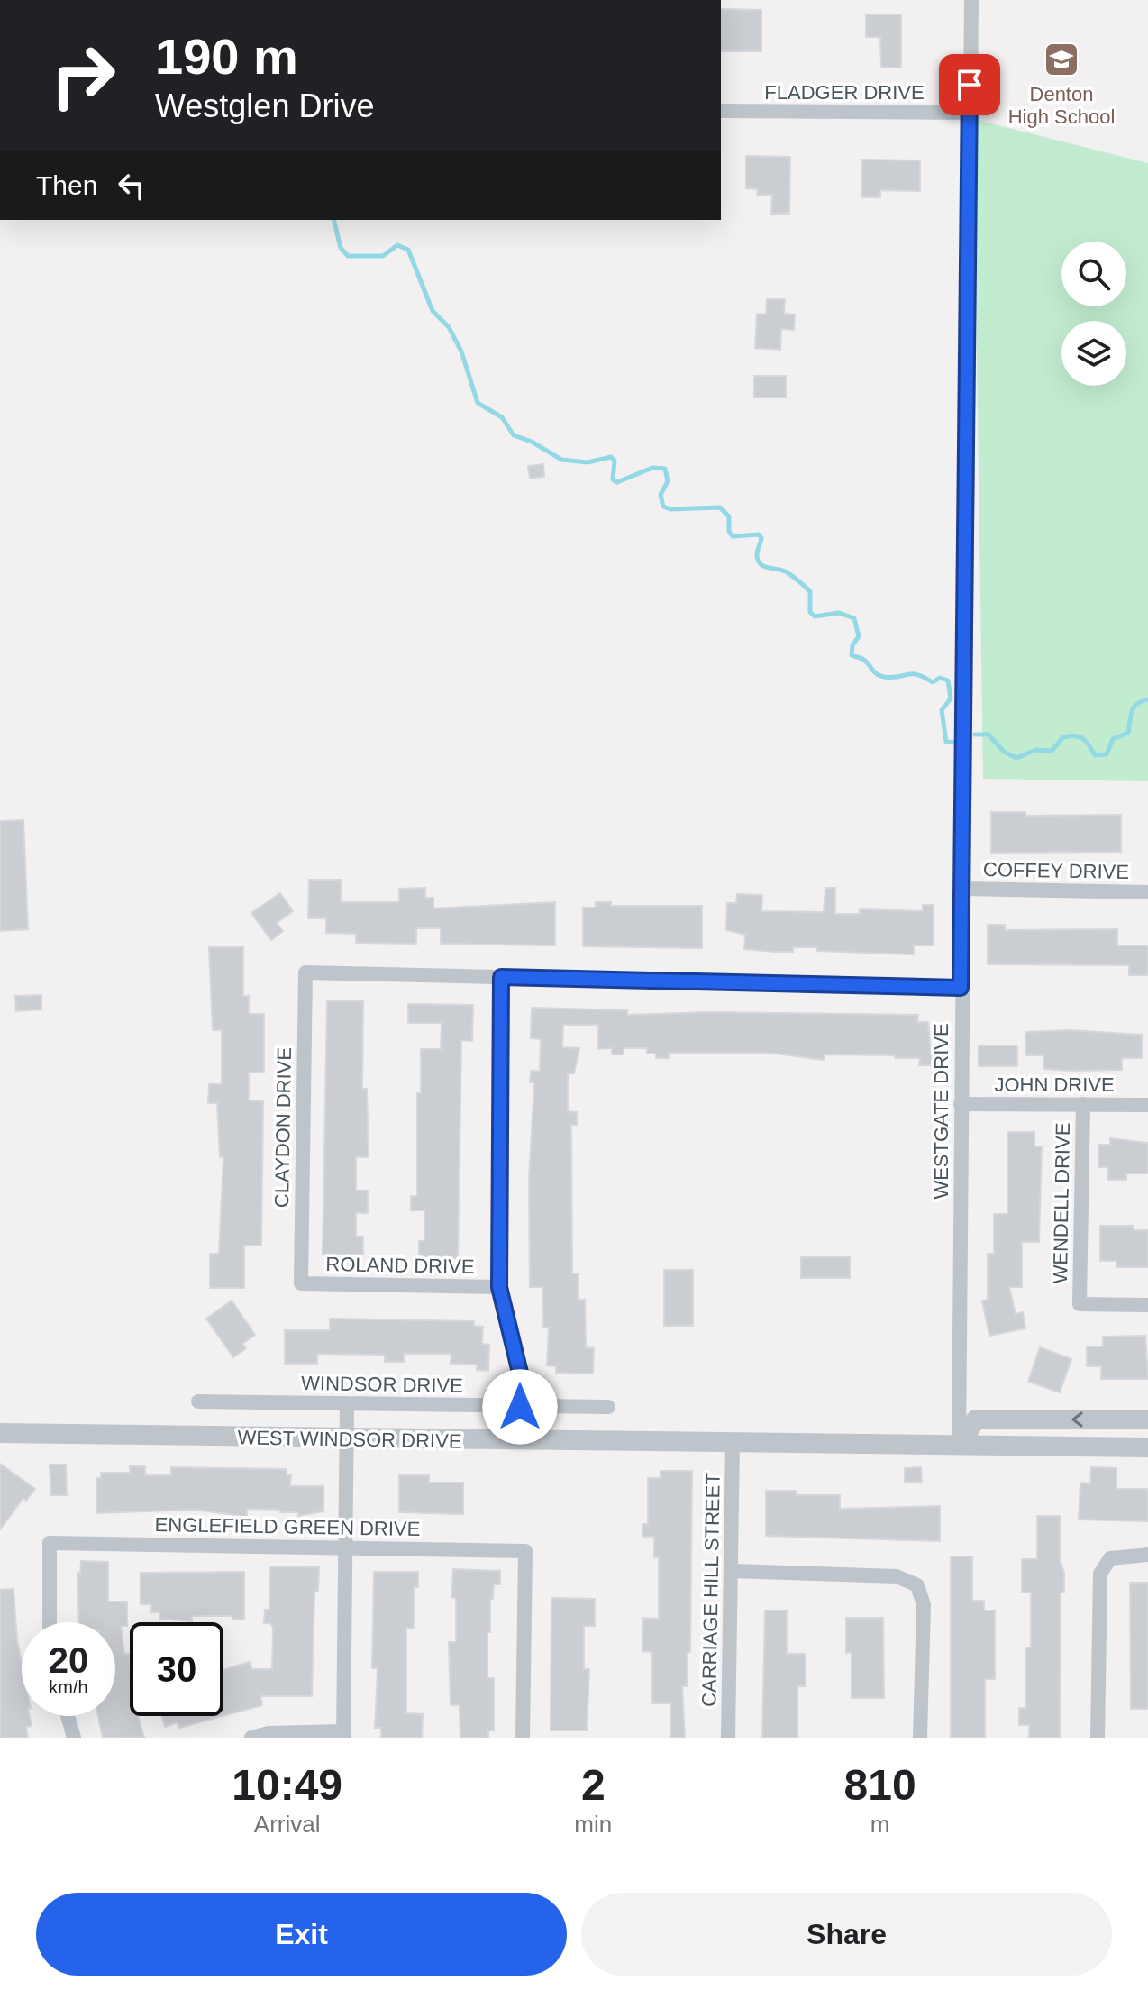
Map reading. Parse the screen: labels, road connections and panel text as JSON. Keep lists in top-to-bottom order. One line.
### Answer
{"streets":{"street":["FLADGER DRIVE","COFFEY DRIVE","JOHN DRIVE","WESTGATE DRIVE","CLAYDON DRIVE","WENDELL DRIVE","ROLAND DRIVE","WINDSOR DRIVE","WEST WINDSOR DRIVE","ENGLEFIELD GREEN DRIVE","CARRIAGE HILL STREET"]},"crossings":[["FLADGER DRIVE","WESTGATE DRIVE"],["COFFEY DRIVE","WESTGATE DRIVE"],["JOHN DRIVE","WESTGATE DRIVE"],["JOHN DRIVE","WENDELL DRIVE"],["WESTGATE DRIVE","WEST WINDSOR DRIVE"],["CLAYDON DRIVE","ROLAND DRIVE"],["WEST WINDSOR DRIVE","CARRIAGE HILL STREET"]],"places":{"school or university":["Denton High School"]},"page":{"turn":["190 m","Westglen Drive"],"then":"Then","speed":"20 km/h","limit":"30","eta":["10:49","Arrival","2","min","810","m"],"buttons":["Exit","Share"]}}
